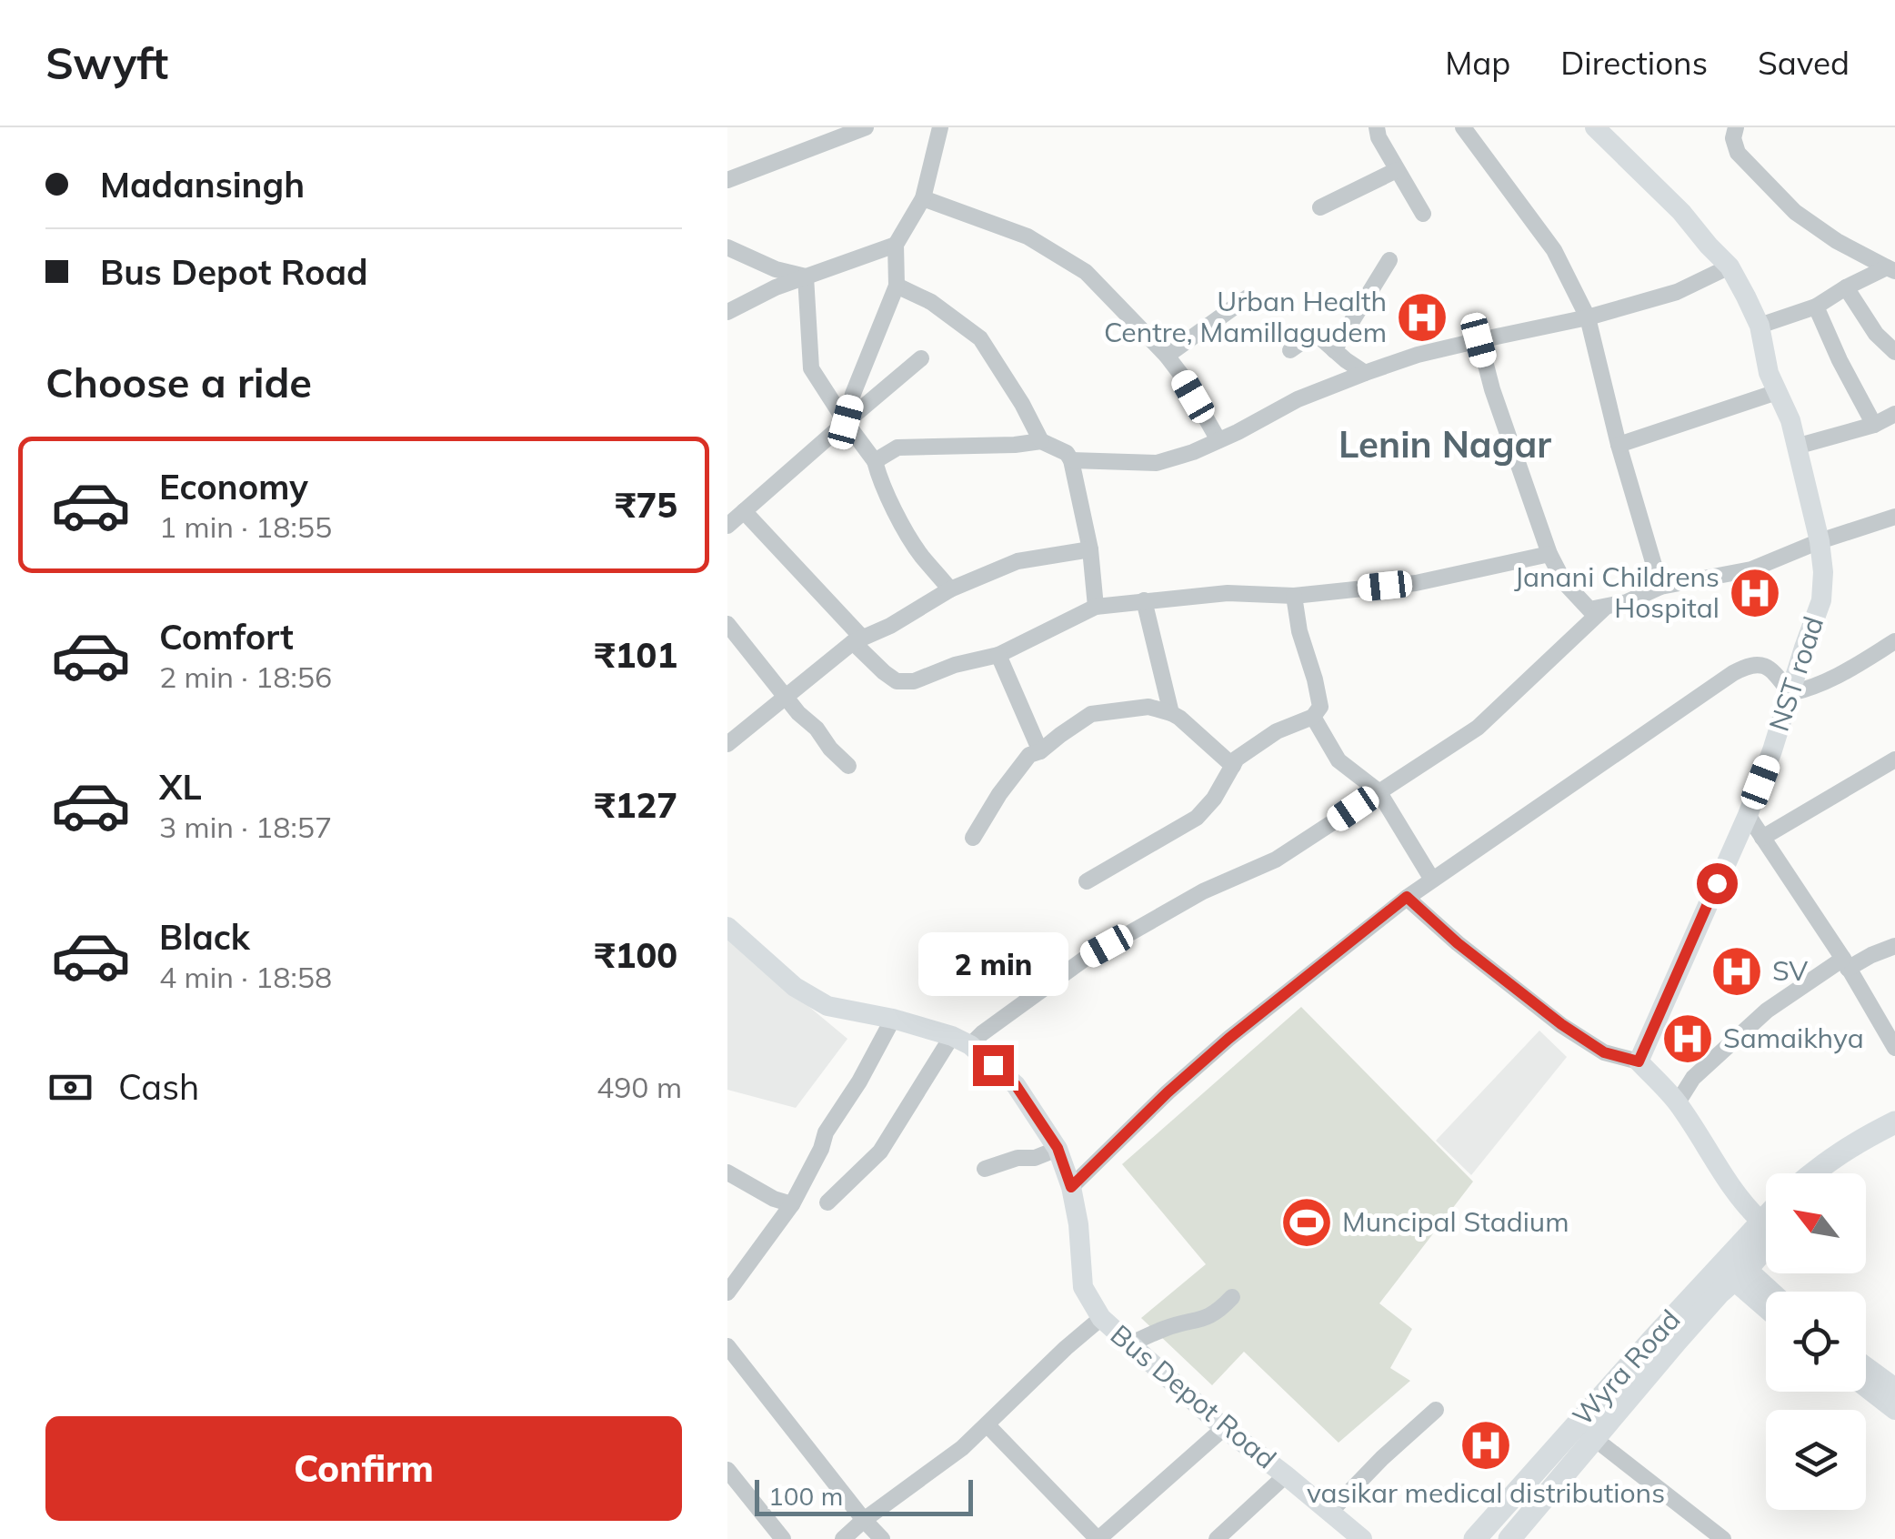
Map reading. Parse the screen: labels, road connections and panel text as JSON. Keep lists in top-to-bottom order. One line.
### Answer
{"streets":{"main road":["Wyra Road"],"street":["NST road","Bus Depot Road"]},"districts":["Lenin Nagar"],"places":{"hospital":["Urban Health Centre, Mamillagudem","Janani Childrens Hospital","SV","Samaikhya","vasikar medical distributions"],"sports":["Muncipal Stadium"]},"scale_bar":"100 m","north":"top left","page":{"header":"Swyft","nav":["Map","Directions","Saved"],"banner":["Madansingh","Bus Depot Road"],"heading":"Choose a ride","list":[{"name":"Economy","note":"1 min · 18:55","value":"₹75"},{"name":"Comfort","note":"2 min · 18:56","value":"₹101"},{"name":"XL","note":"3 min · 18:57","value":"₹127"},{"name":"Black","note":"4 min · 18:58","value":"₹100"}],"bubble":"2 min","pay":["Cash","490 m"],"buttons":"Confirm","scale":"100 m"}}
